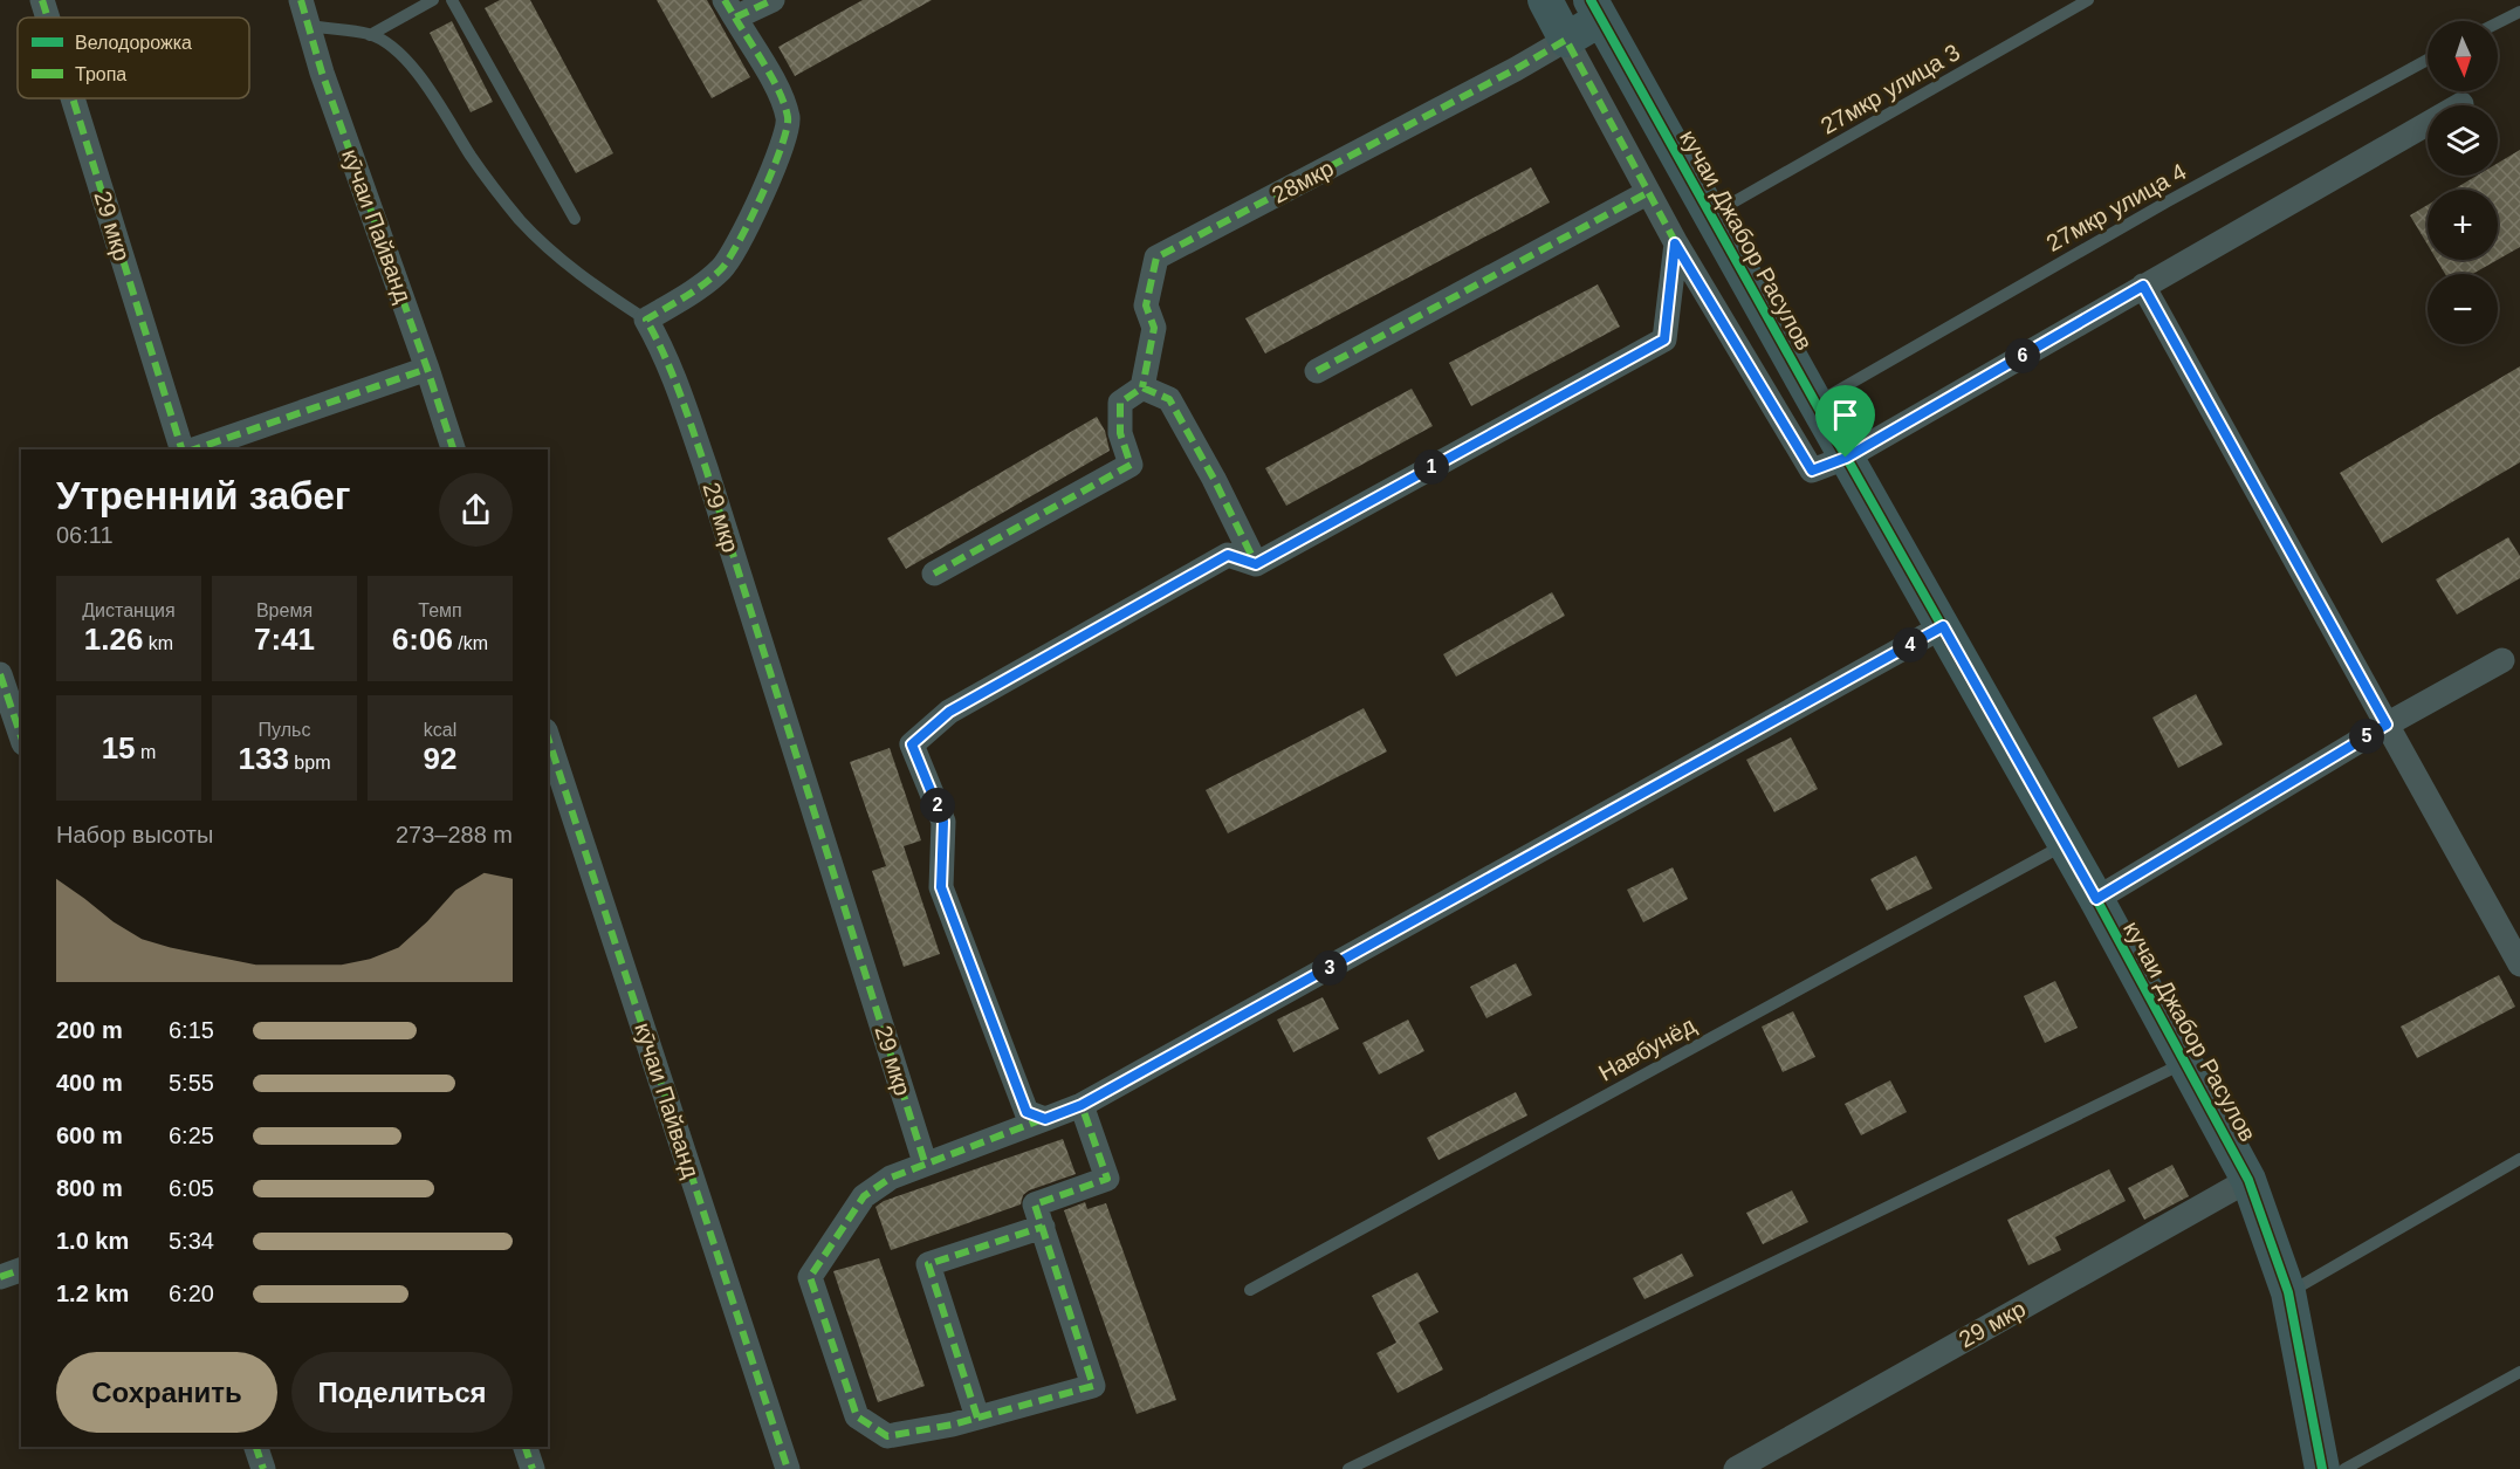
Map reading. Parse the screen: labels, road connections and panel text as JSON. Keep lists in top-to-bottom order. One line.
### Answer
{"streets":{"street":["28мкр","29 мкр","кӯчаи Пайванд","кучаи Джабор Расулов"],"lane":["27мкр улица 3","27мкр улица 4","Навбунёд"]},"crossings":[["27мкр улица 3","кучаи Джабор Расулов"],["27мкр улица 4","кучаи Джабор Расулов"],["29 мкр","кӯчаи Пайванд"],["29 мкр","кучаи Джабор Расулов"],["кучаи Джабор Расулов","Навбунёд"]],"legend":["Велодорожка","Тропа"],"north":"bottom","page":{"map_buttons":["+","−"],"pins":["6","1","4","5","2","3"],"heading":["Утренний забег","06:11"],"stats":[["Дистанция","1.26 km"],["Время","7:41"],["Темп","6:06 /km"],["15 m"],["Пульс","133 bpm"],["kcal","92"]],"chart":["Набор высоты","273–288 m"],"list":[{"name":"200 m","note":"6:15"},{"name":"400 m","note":"5:55"},{"name":"600 m","note":"6:25"},{"name":"800 m","note":"6:05"},{"name":"1.0 km","note":"5:34"},{"name":"1.2 km","note":"6:20"}],"buttons":["Сохранить","Поделиться"]}}
